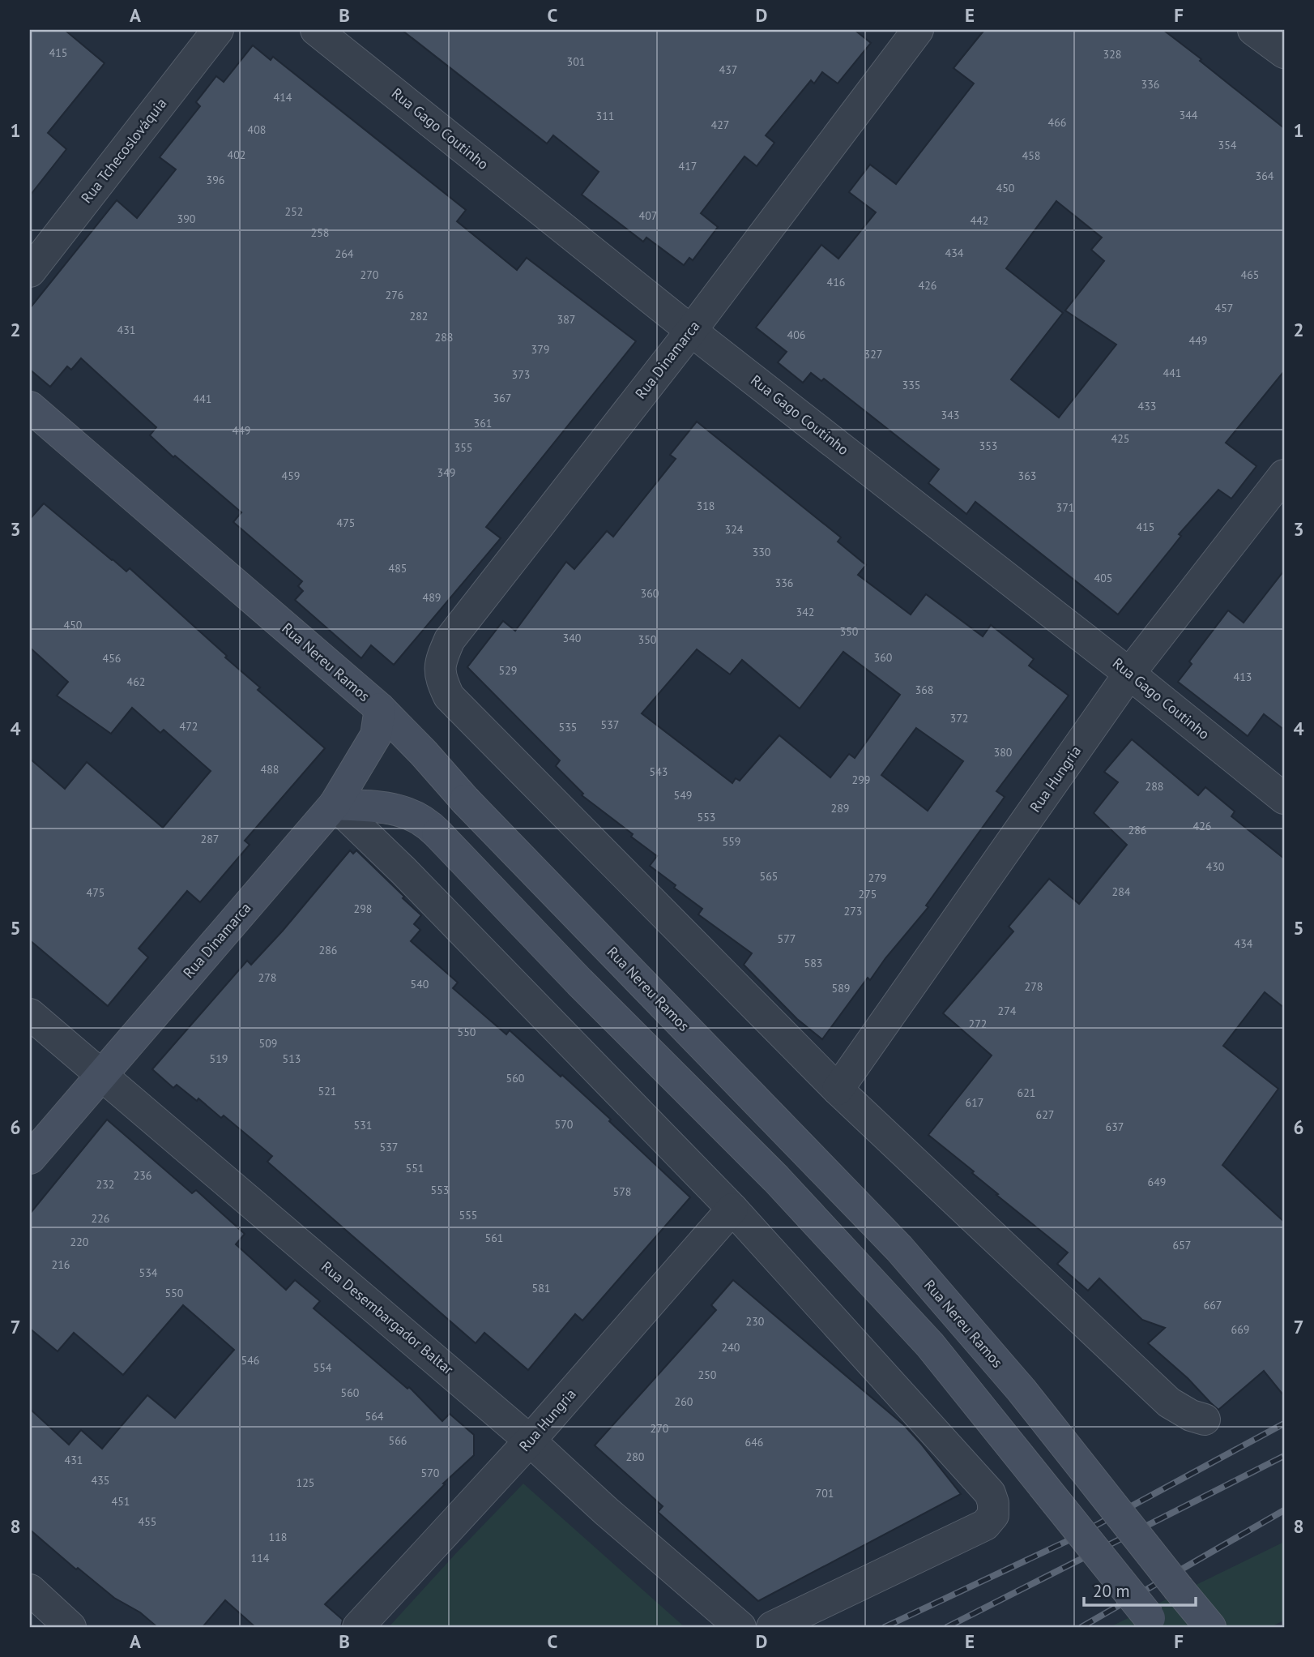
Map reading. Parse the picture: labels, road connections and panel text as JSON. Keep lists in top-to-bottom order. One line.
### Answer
{"streets":{"street":["Rua Gago Coutinho","Rua Tchecoslováquia","Rua Dinamarca","Rua Nereu Ramos","Rua Hungria","Rua Desembargador Baltar"]},"crossings":[["Rua Gago Coutinho","Rua Dinamarca"],["Rua Gago Coutinho","Rua Hungria"],["Rua Dinamarca","Rua Nereu Ramos"],["Rua Dinamarca","Rua Hungria"],["Rua Dinamarca","Rua Desembargador Baltar"],["Rua Hungria","Rua Desembargador Baltar"]],"house_numbers":["415","328","301","437","336","414","344","311","466","427","408","354","402","458","417","364","396","450","252","407","390","442","258","434","264","270","465","416","426","276","457","282","387","431","406","288","449","379","327","441","373","335","367","441","433","343","361","449","425","353","355","349","459","363","318","371","475","415","324","330","485","405","336","360","489","342","450","350","340","350","360","456","529","413","462","368","372","537","472","535","380","488","543","299","288","549","289","553","426","286","287","559","430","565","279","284","475","275","298","273","577","434","286","583","278","540","278","589","274","272","550","509","519","513","560","521","621","617","627","570","531","637","537","551","236","649","232","553","578","555","226","561","220","657","216","534","581","550","667","230","669","240","546","554","250","560","260","564","270","566","646","280","431","570","435","125","701","451","455","118","114"],"scale_bar":"20 m","grid":{"columns":["A","B","C","D","E","F"],"rows":["1","2","3","4","5","6","7","8"]}}
